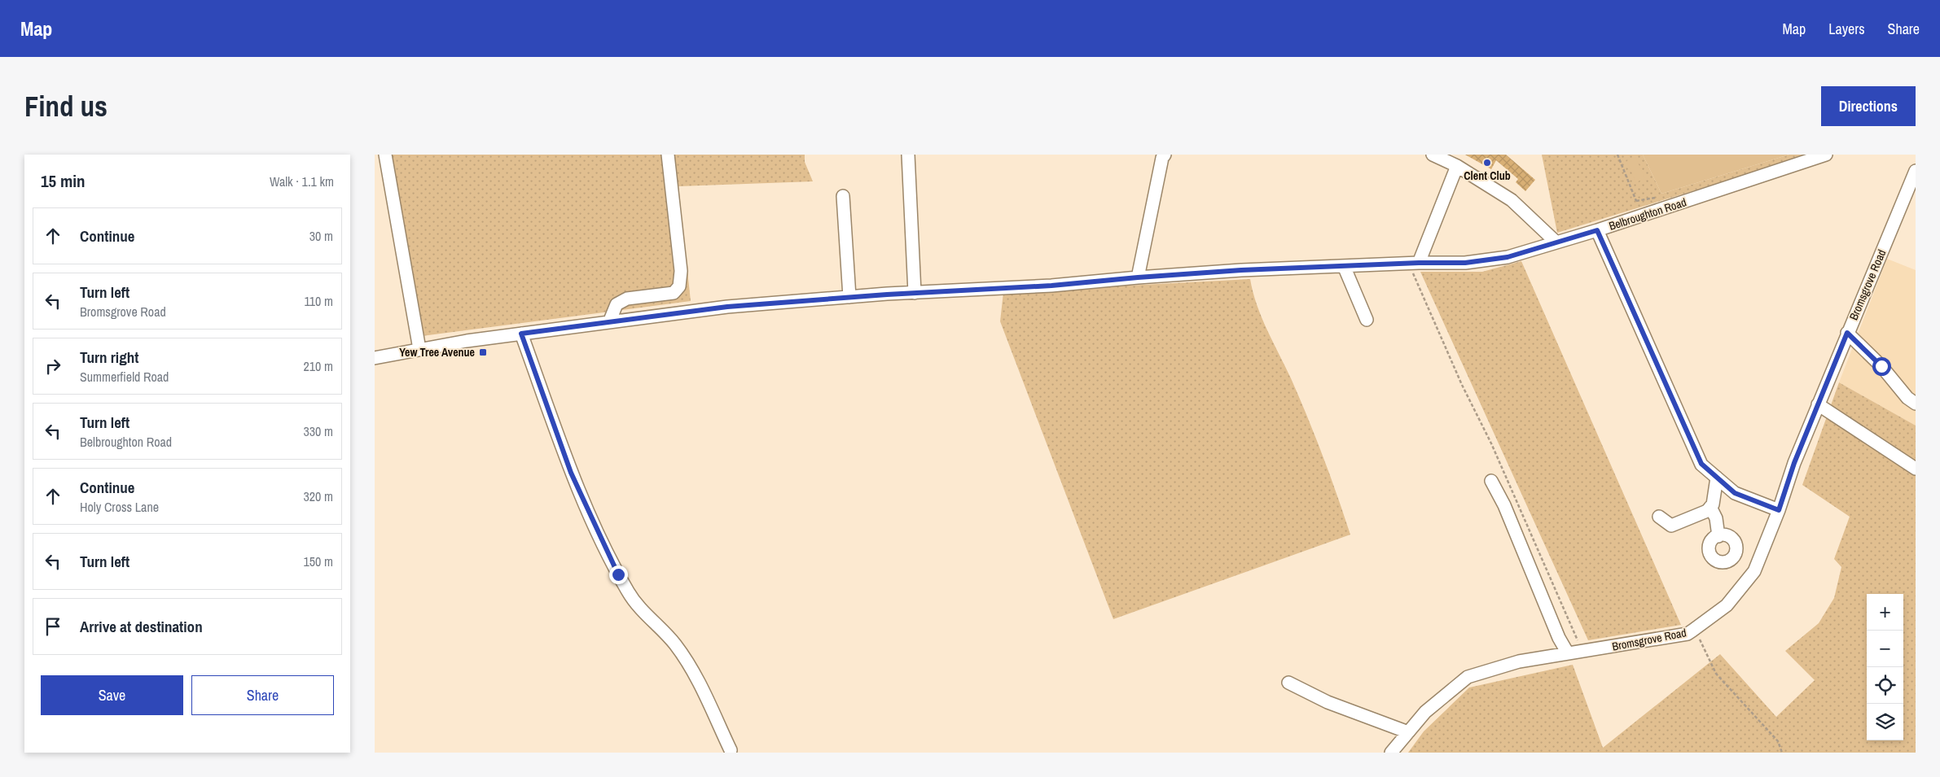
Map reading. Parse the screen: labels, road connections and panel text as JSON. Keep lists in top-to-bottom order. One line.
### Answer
{"streets":{"street":["Belbroughton Road","Bromsgrove Road"]},"places":{"other":["Clent Club"],"transit":["Yew Tree Avenue"]},"page":{"header":"Map","nav":["Map","Layers","Share"],"buttons":["Directions",["Save","Share"]],"title":"Find us","heading":["15 min","Walk · 1.1 km"],"list":[["Continue","30 m"],["Turn left","Bromsgrove Road","110 m"],["Turn right","Summerfield Road","210 m"],["Turn left","Belbroughton Road","330 m"],["Continue","Holy Cross Lane","320 m"],["Turn left","150 m"],"Arrive at destination"],"map_buttons":["+","−"]}}
